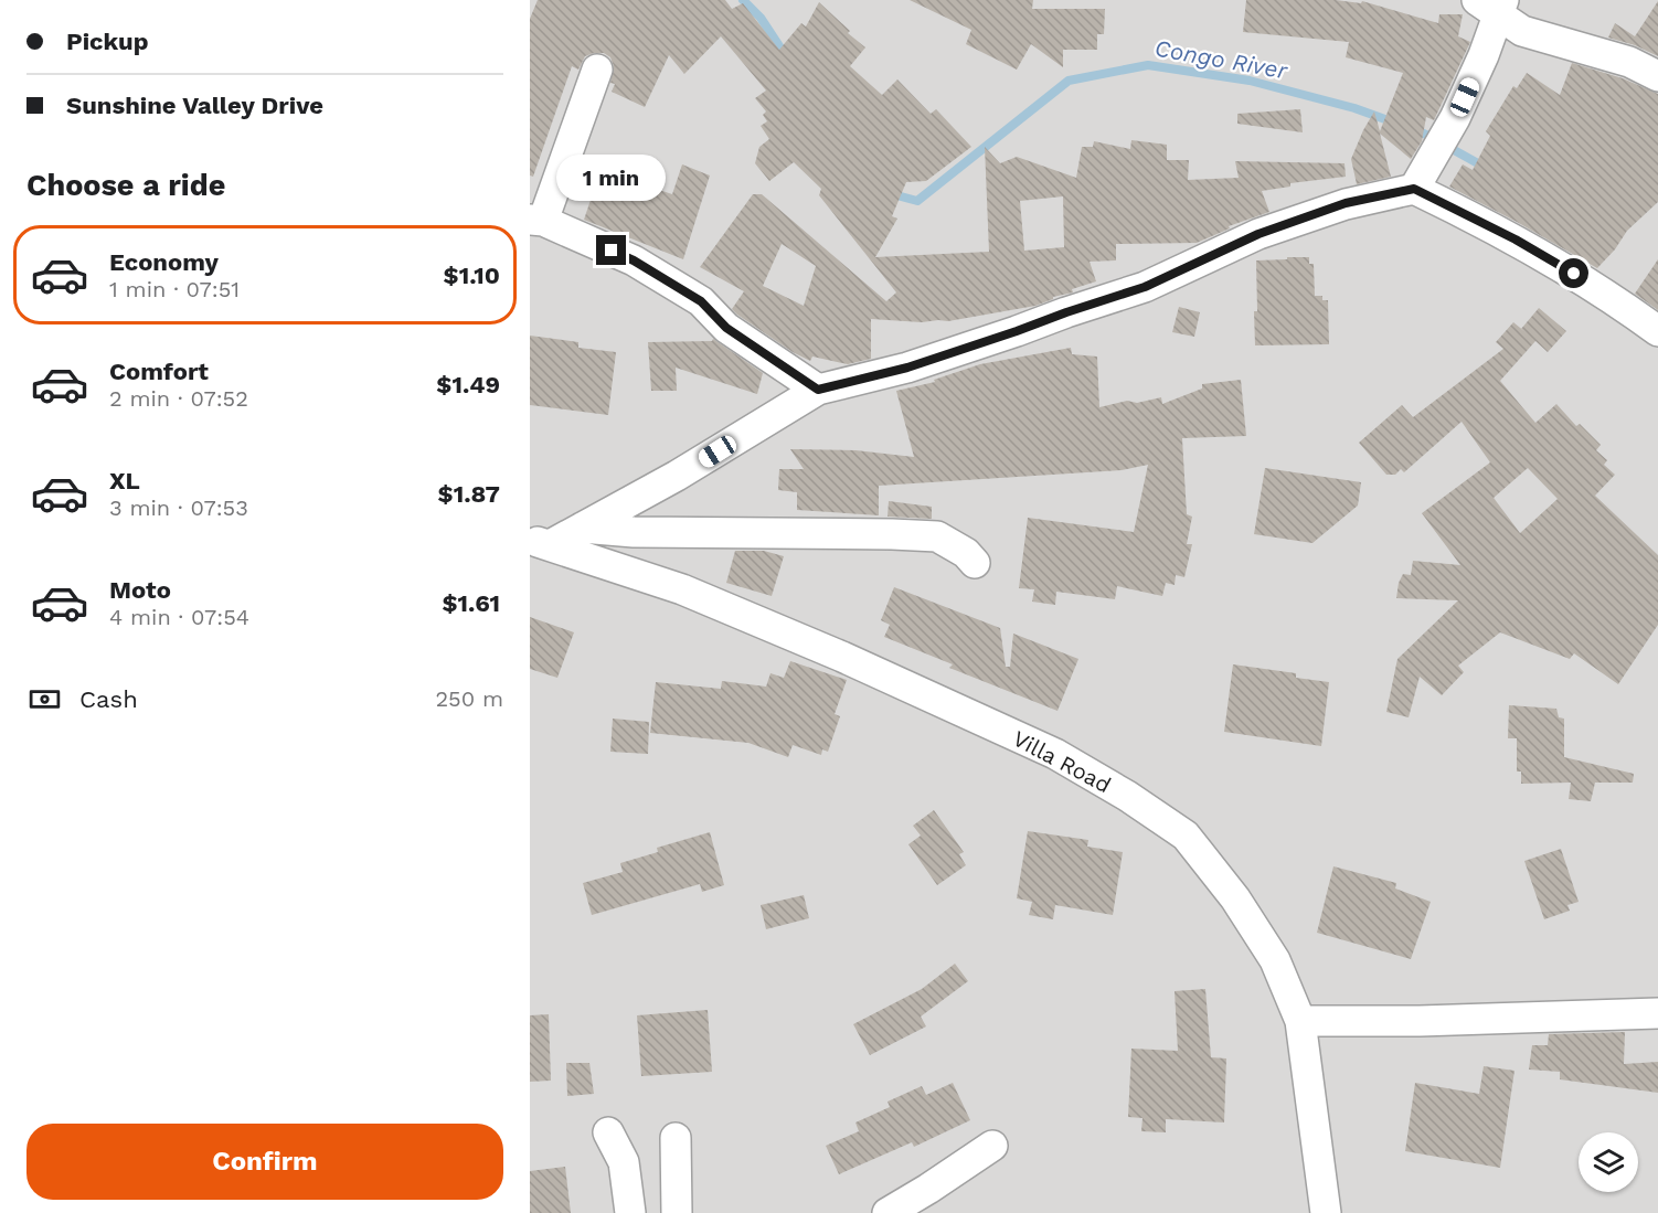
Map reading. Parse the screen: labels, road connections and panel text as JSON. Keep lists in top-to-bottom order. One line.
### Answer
{"streets":{"street":["Villa Road"]},"water":["Congo River"],"page":{"banner":["Pickup","Sunshine Valley Drive"],"heading":"Choose a ride","bubble":"1 min","list":[{"name":"Economy","note":"1 min · 07:51","value":"$1.10"},{"name":"Comfort","note":"2 min · 07:52","value":"$1.49"},{"name":"XL","note":"3 min · 07:53","value":"$1.87"},{"name":"Moto","note":"4 min · 07:54","value":"$1.61"}],"pay":["Cash","250 m"],"buttons":"Confirm"}}
